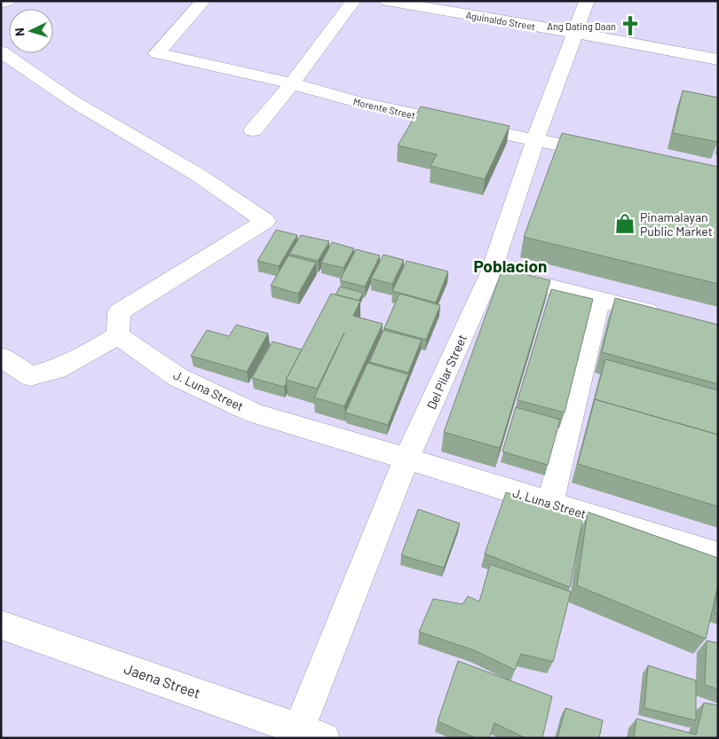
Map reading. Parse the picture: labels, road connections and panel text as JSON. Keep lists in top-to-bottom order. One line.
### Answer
{"streets":{"street":["Aguinaldo Street","Morente Street","Del Pilar Street","J. Luna Street","Jaena Street"]},"crossings":[["Aguinaldo Street","Del Pilar Street"],["Morente Street","Del Pilar Street"],["Del Pilar Street","J. Luna Street"],["Del Pilar Street","Jaena Street"]],"districts":["Poblacion"],"places":{"church":["Ang Dating Daan"],"shop":["Pinamalayan Public Market"]},"north":"left"}
